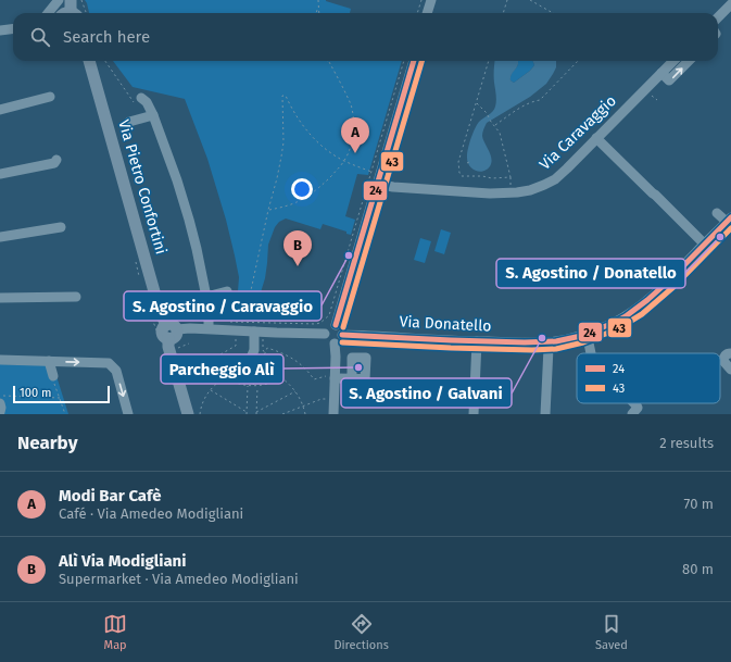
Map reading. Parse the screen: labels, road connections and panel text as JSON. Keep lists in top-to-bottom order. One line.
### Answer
{"streets":{"main road":["Via Pietro Confortini"],"street":["Via Caravaggio","Via Donatello"]},"places":["S. Agostino / Donatello","S. Agostino / Caravaggio","S. Agostino / Galvani","Parcheggio Alì"],"lines":["transit line 24","transit line 43"],"legend":["24","43"],"scale_bar":"100 m","page":{"search":"Search here","pins":["A","B"],"scale":"100 m","heading":["Nearby","2 results"],"list":[{"mark":"A","name":"Modi Bar Cafè","note":"Café · Via Amedeo Modigliani","value":"70 m"},{"mark":"B","name":"Alì Via Modigliani","note":"Supermarket · Via Amedeo Modigliani","value":"80 m"}],"nav":["Map","Directions","Saved"]}}
